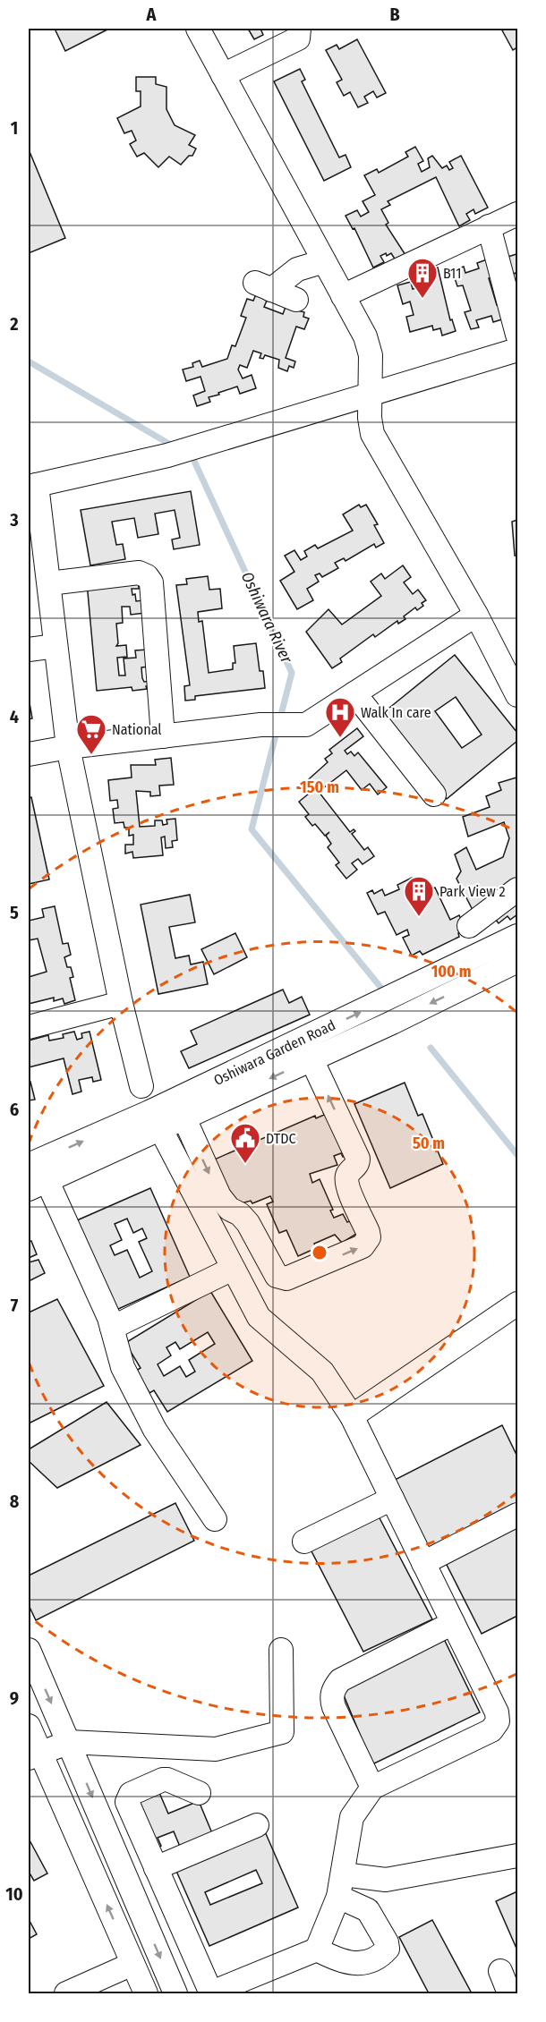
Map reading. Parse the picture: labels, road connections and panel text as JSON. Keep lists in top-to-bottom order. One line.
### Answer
{"streets":{"street":["Oshiwara Garden Road"]},"water":["Oshiwara River"],"places":{"building":["B11","Park View 2"],"hospital":["Walk In care"],"supermarket":["National"],"public building":["DTDC"]},"grid":{"columns":["A","B"],"rows":["1","2","3","4","5","6","7","8","9","10"]},"rings":["150 m","100 m","50 m"]}
